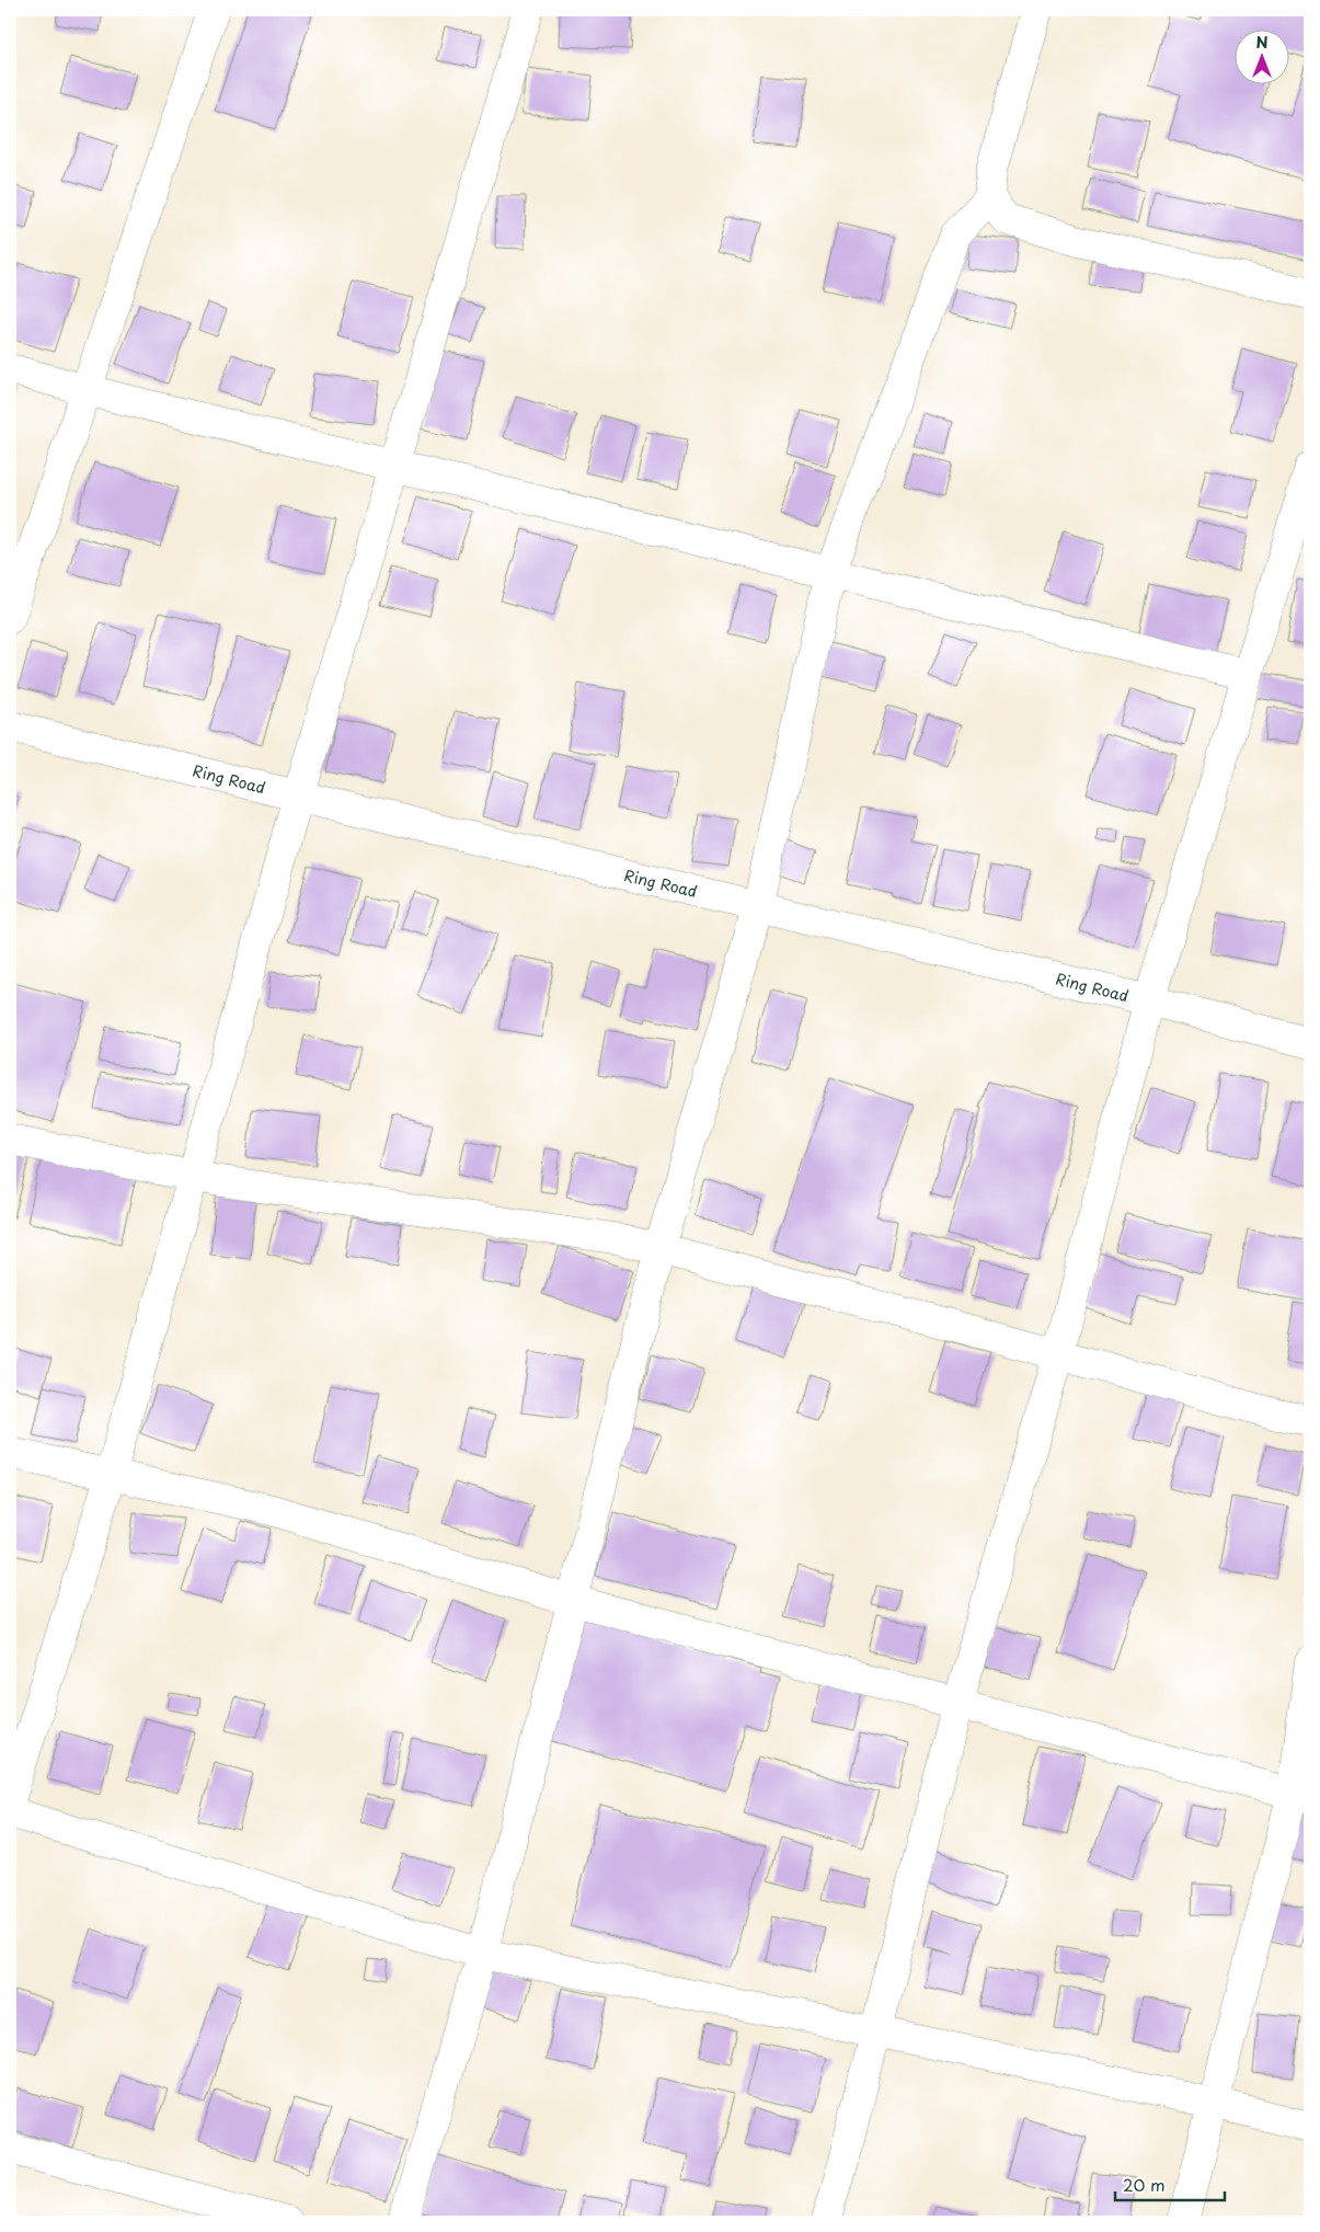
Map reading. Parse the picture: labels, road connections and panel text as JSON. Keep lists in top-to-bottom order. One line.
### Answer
{"streets":{"main road":["Ring Road"]},"scale_bar":"20 m","north":"top"}
